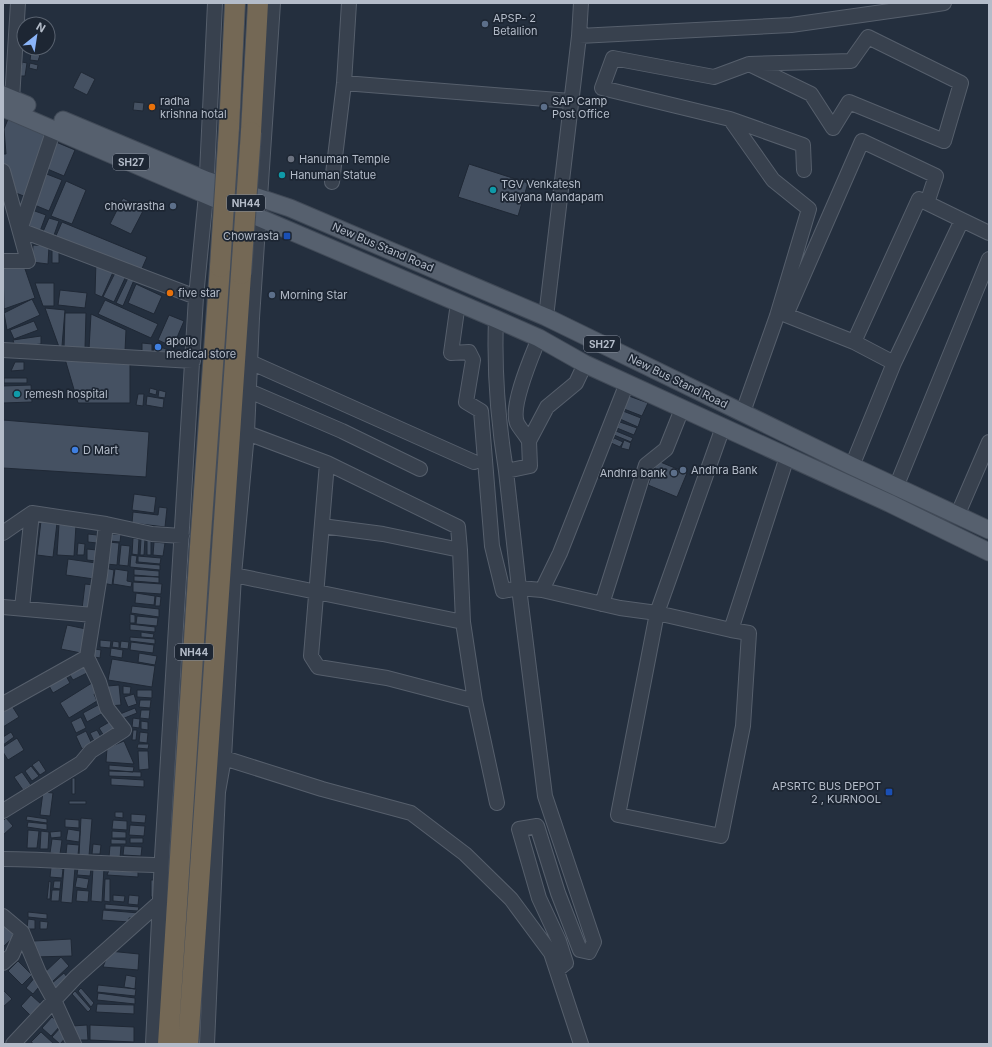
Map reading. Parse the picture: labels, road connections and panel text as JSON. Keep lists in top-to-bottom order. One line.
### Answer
{"streets":{"highway":["NH44"],"main road":["SH27","New Bus Stand Road"]},"crossings":[["SH27","New Bus Stand Road"]],"places":{"other":["APSP- 2 Betallion","radha krishna hotal","SAP Camp Post Office","Hanuman Temple","Hanuman Statue","TGV Venkatesh Kalyana Mandapam","chowrastha","five star","Morning Star","apollo medical store","remesh hospital","D Mart","Andhra Bank","Andhra bank"],"transit":["Chowrasta","APSRTC BUS DEPOT 2 , KURNOOL"]},"north":"top right"}
